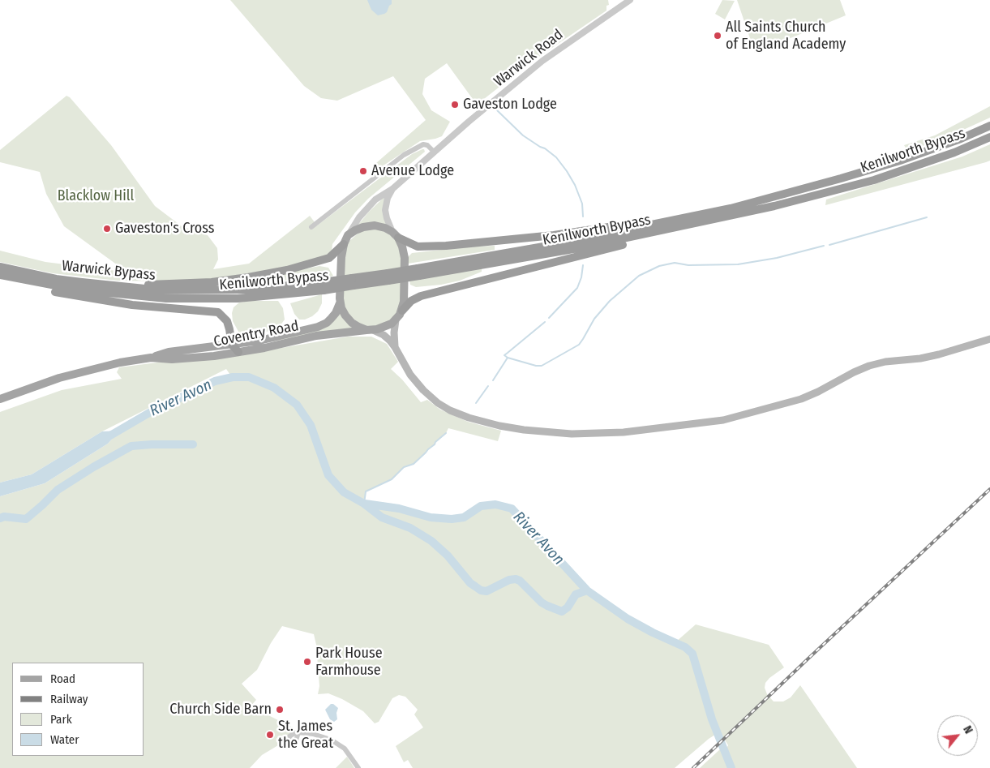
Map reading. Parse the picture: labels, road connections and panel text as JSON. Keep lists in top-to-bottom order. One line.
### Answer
{"streets":{"highway":["Kenilworth Bypass","Warwick Bypass"],"main road":["Coventry Road"],"street":["Warwick Road"]},"crossings":[["Warwick Road","Coventry Road"],["Kenilworth Bypass","Warwick Bypass"]],"water":["River Avon"],"parks":["Blacklow Hill"],"places":["All Saints Church of England Academy","Gaveston Lodge","Avenue Lodge","Gaveston's Cross","Park House Farmhouse","Church Side Barn","St. James the Great"],"legend":["Road","Railway","Park","Water"],"north":"top right"}
